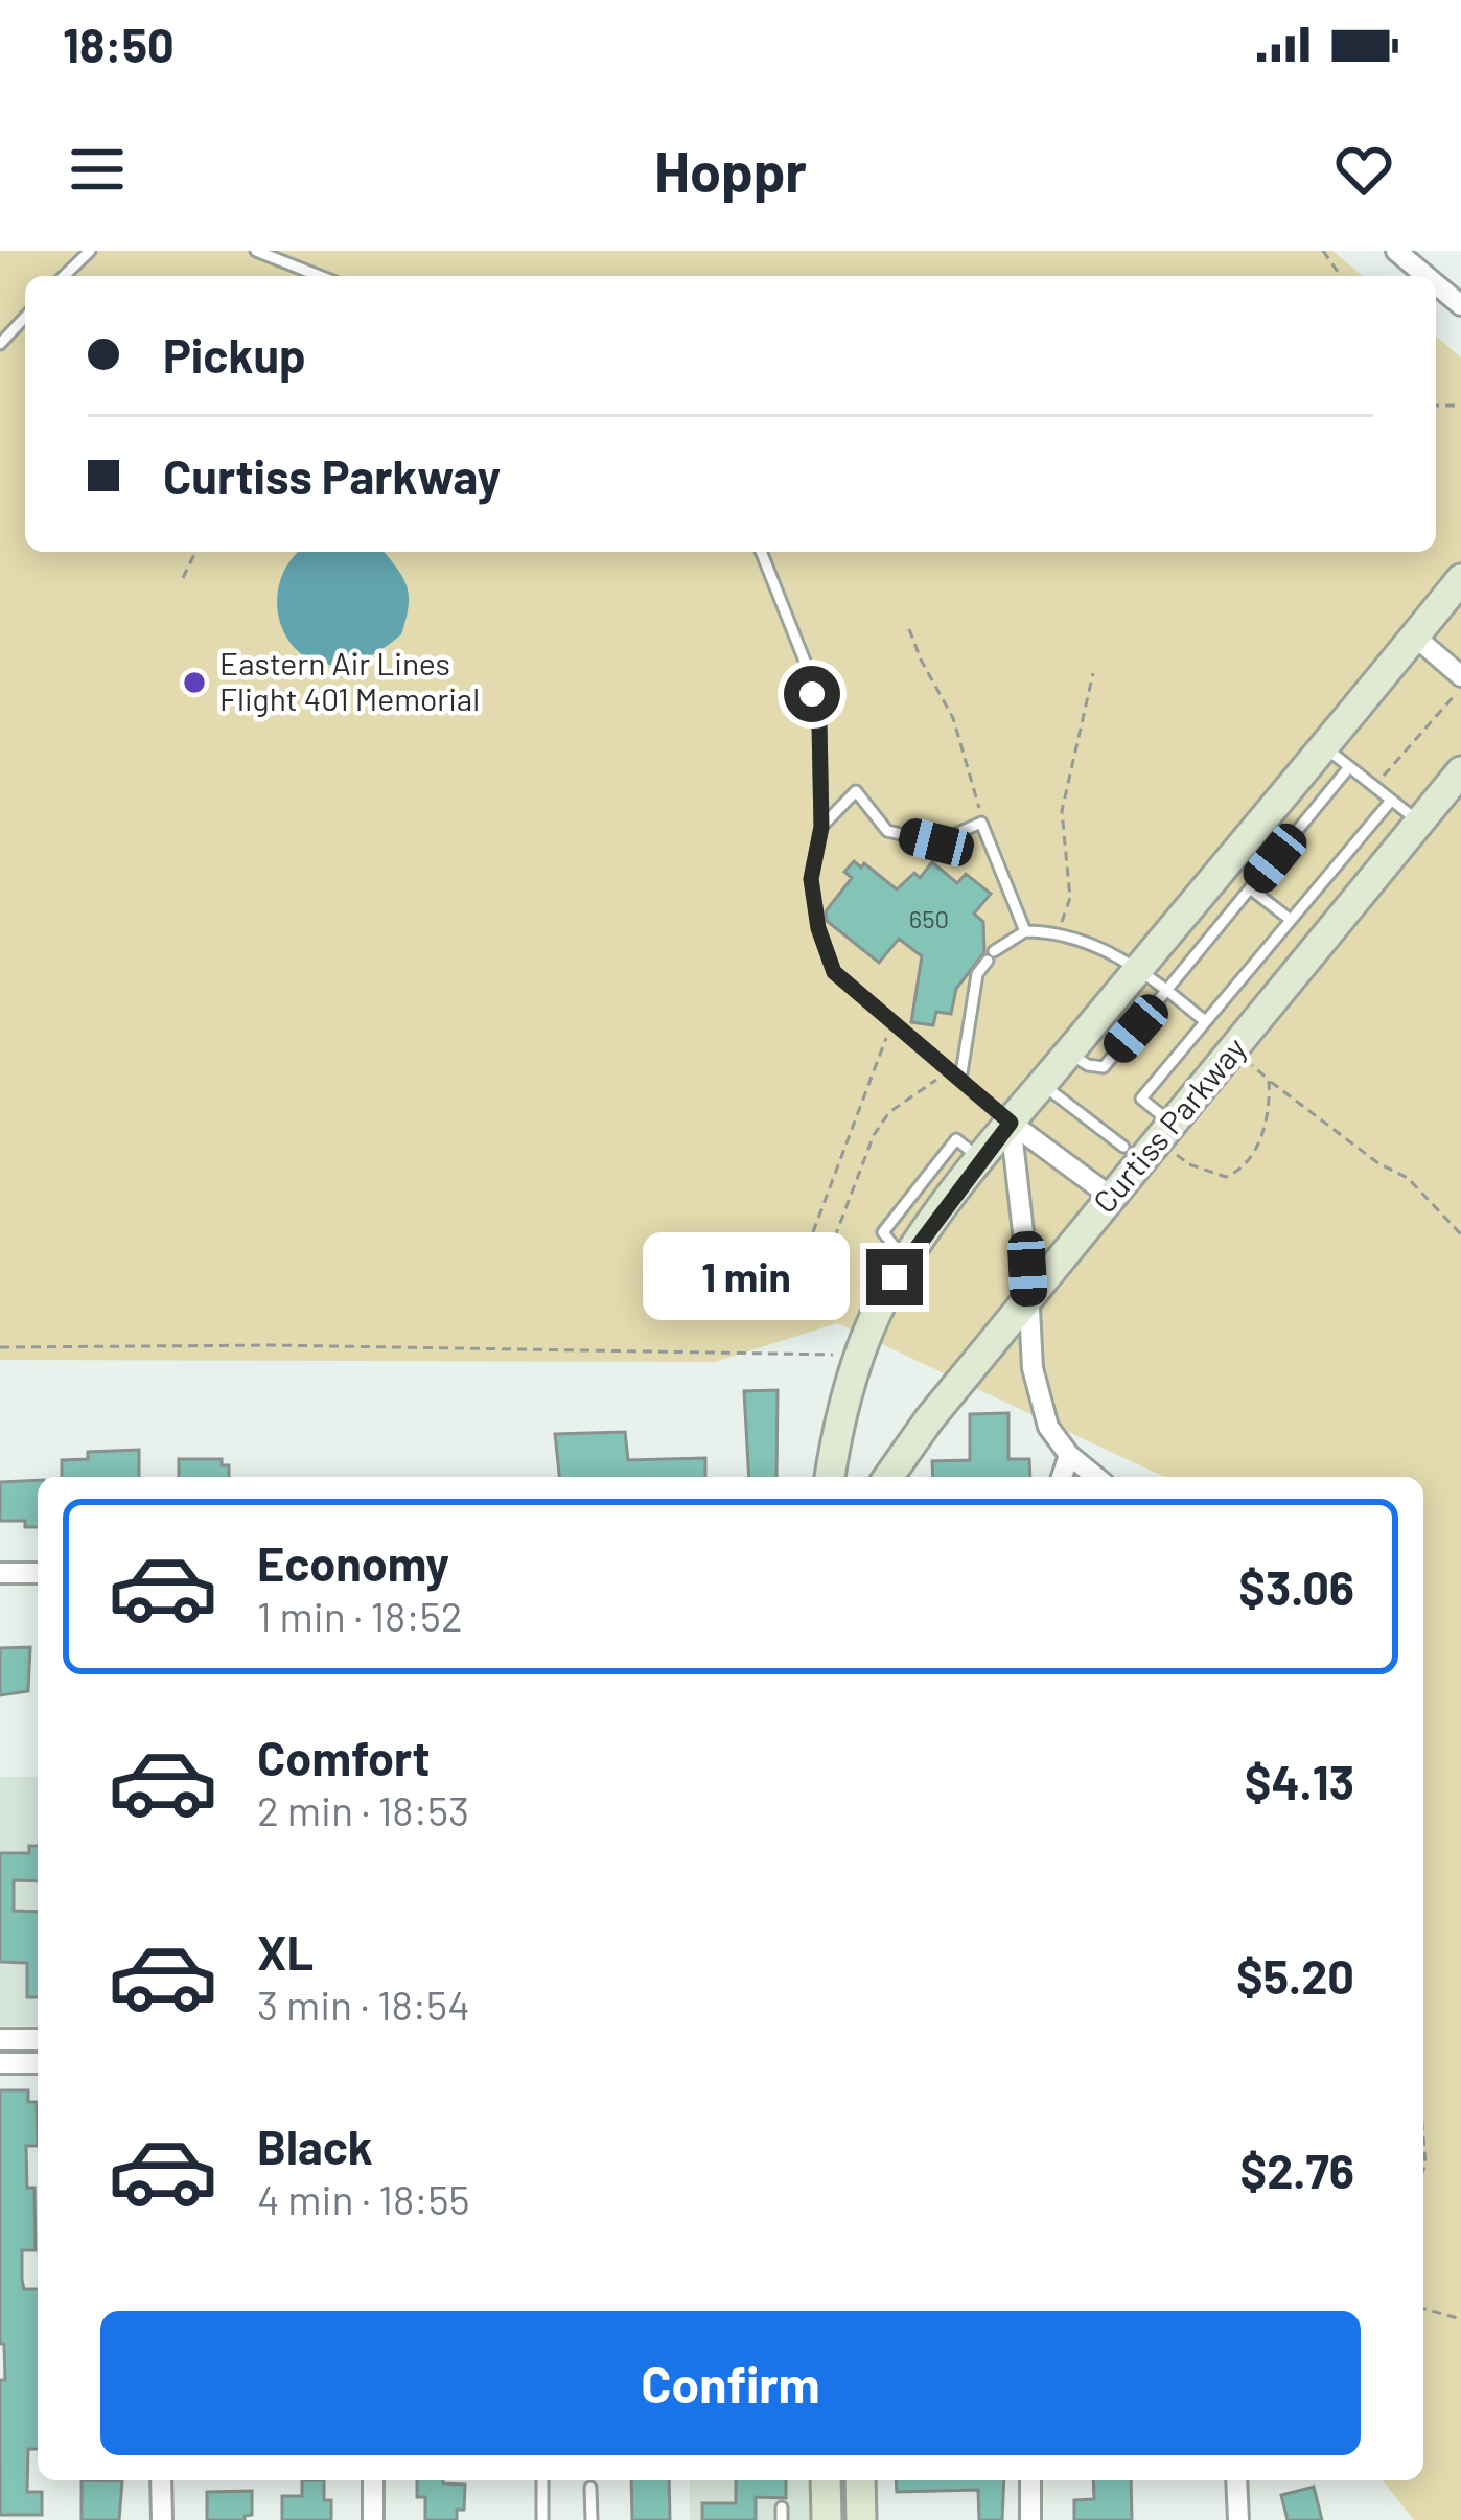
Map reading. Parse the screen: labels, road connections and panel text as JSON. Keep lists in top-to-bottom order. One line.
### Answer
{"streets":{"main road":["Curtiss Parkway"]},"places":["Eastern Air Lines Flight 401 Memorial"],"house_numbers":["650"],"page":{"status":"18:50","header":"Hoppr","banner":["Pickup","Curtiss Parkway"],"bubble":"1 min","list":[{"name":"Economy","note":"1 min · 18:52","value":"$3.06"},{"name":"Comfort","note":"2 min · 18:53","value":"$4.13"},{"name":"XL","note":"3 min · 18:54","value":"$5.20"},{"name":"Black","note":"4 min · 18:55","value":"$2.76"}],"buttons":"Confirm"}}
